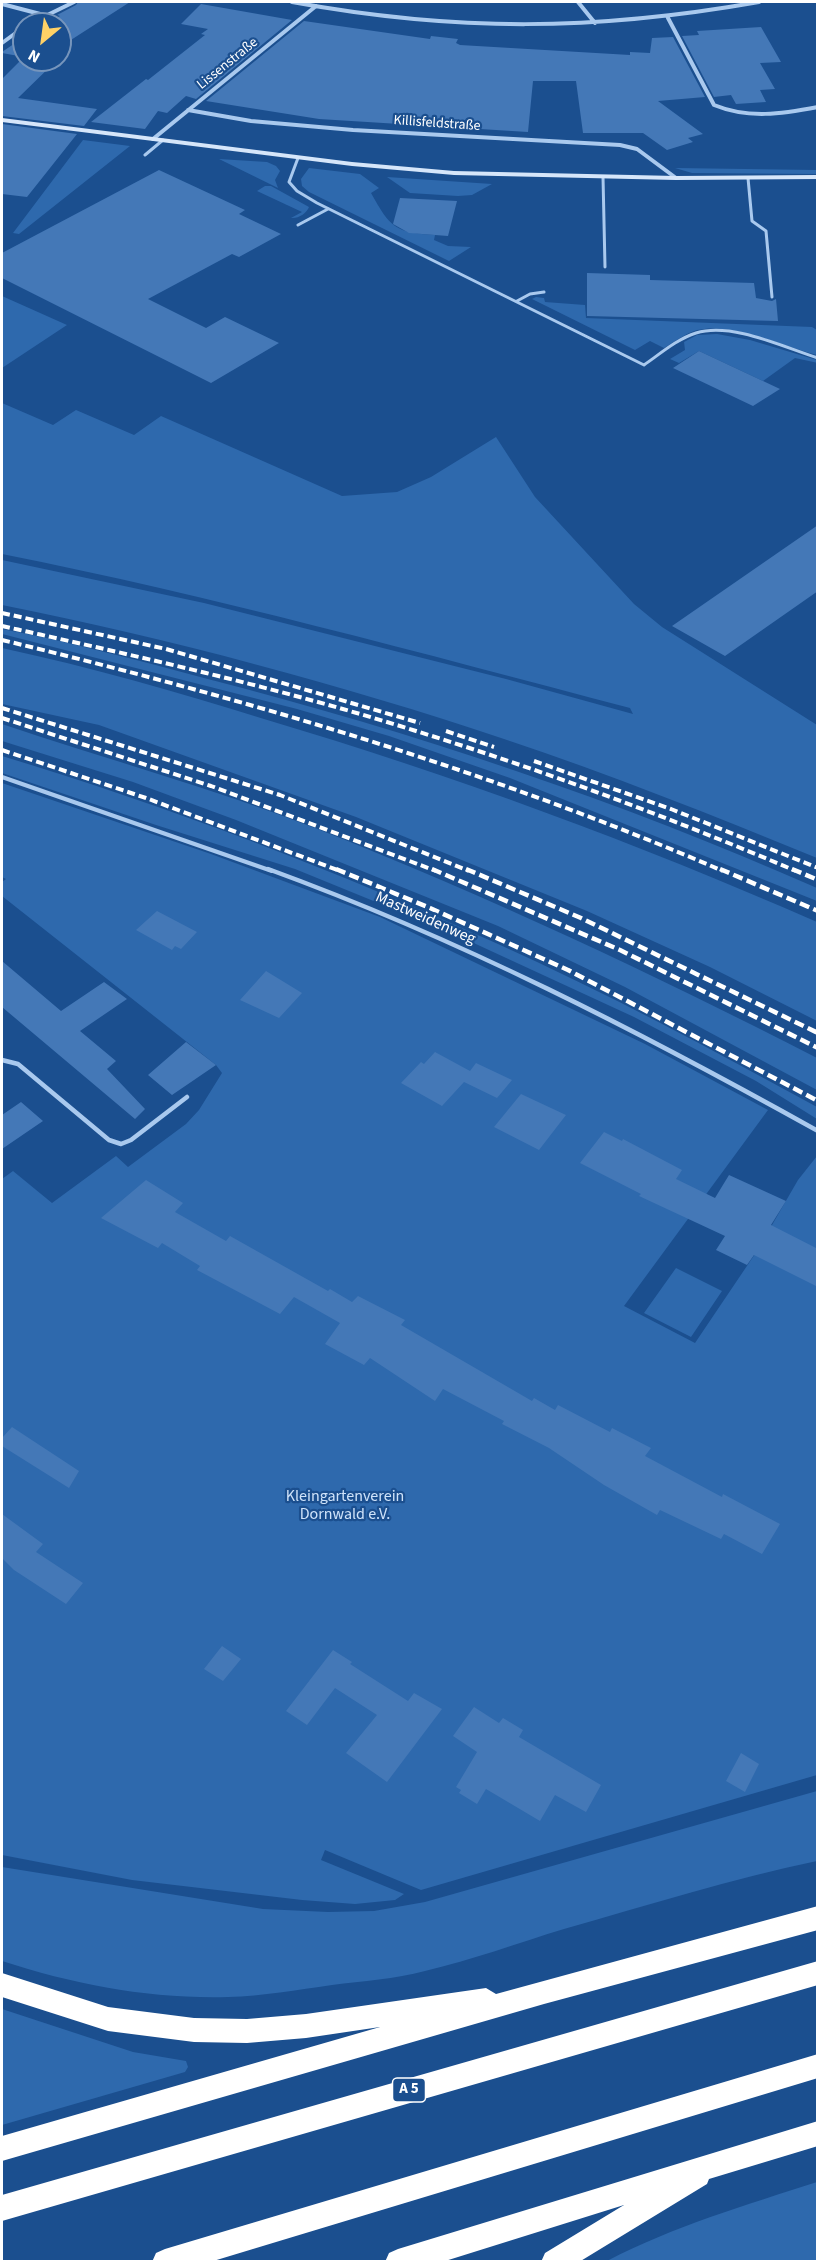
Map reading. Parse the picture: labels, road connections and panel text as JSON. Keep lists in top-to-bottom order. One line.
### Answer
{"streets":{"highway":["A 5"],"street":["Lissenstraße","Killisfeldstraße"],"lane":["Mastweidenweg"]},"crossings":[["Lissenstraße","Killisfeldstraße"]],"parks":["Kleingartenverein Dornwald e.V."],"north":"bottom left"}
